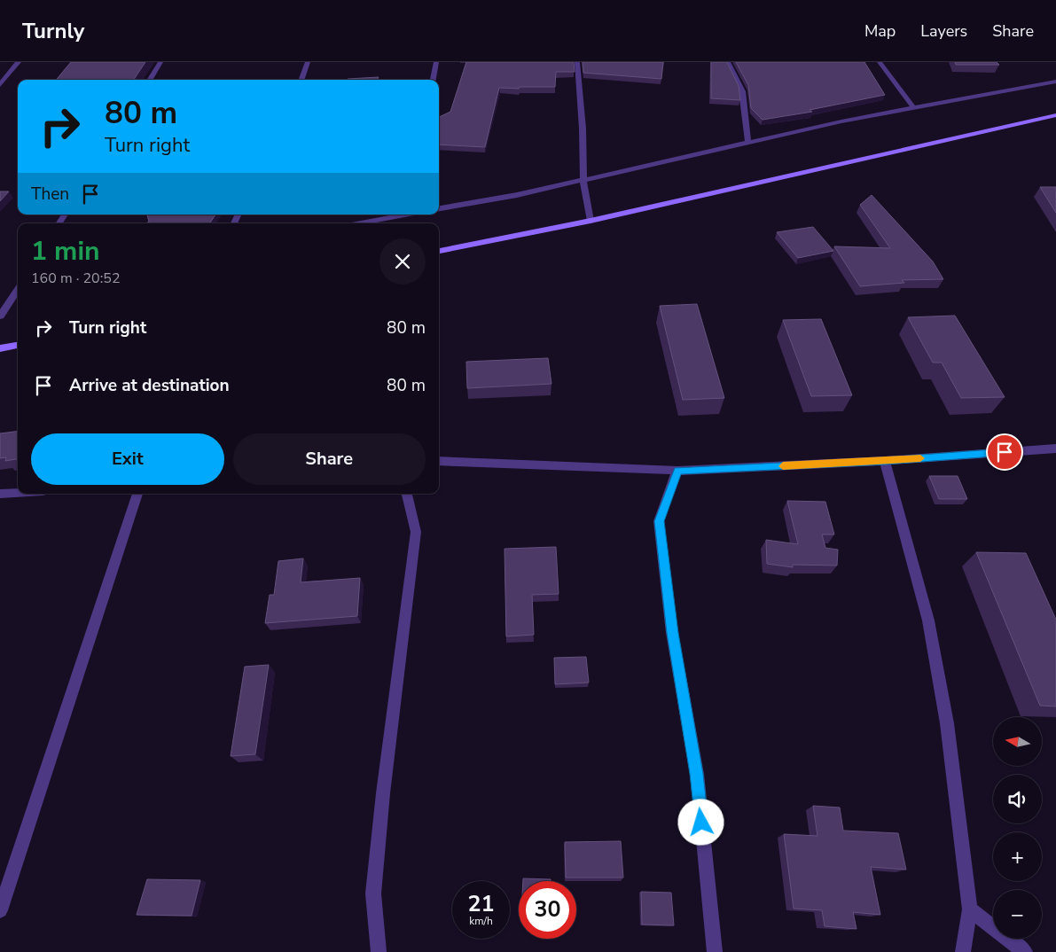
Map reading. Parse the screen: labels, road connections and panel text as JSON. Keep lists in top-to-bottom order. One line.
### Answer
{"north":"left","page":{"header":"Turnly","nav":["Map","Layers","Share"],"turn":["80 m","Turn right"],"then":"Then","heading":["1 min","160 m · 20:52"],"list":[{"name":"Turn right","value":"80 m"},{"name":"Arrive at destination","value":"80 m"}],"buttons":["Exit","Share"],"map_buttons":["+","−"],"speed":"21 km/h","limit":"30"}}
